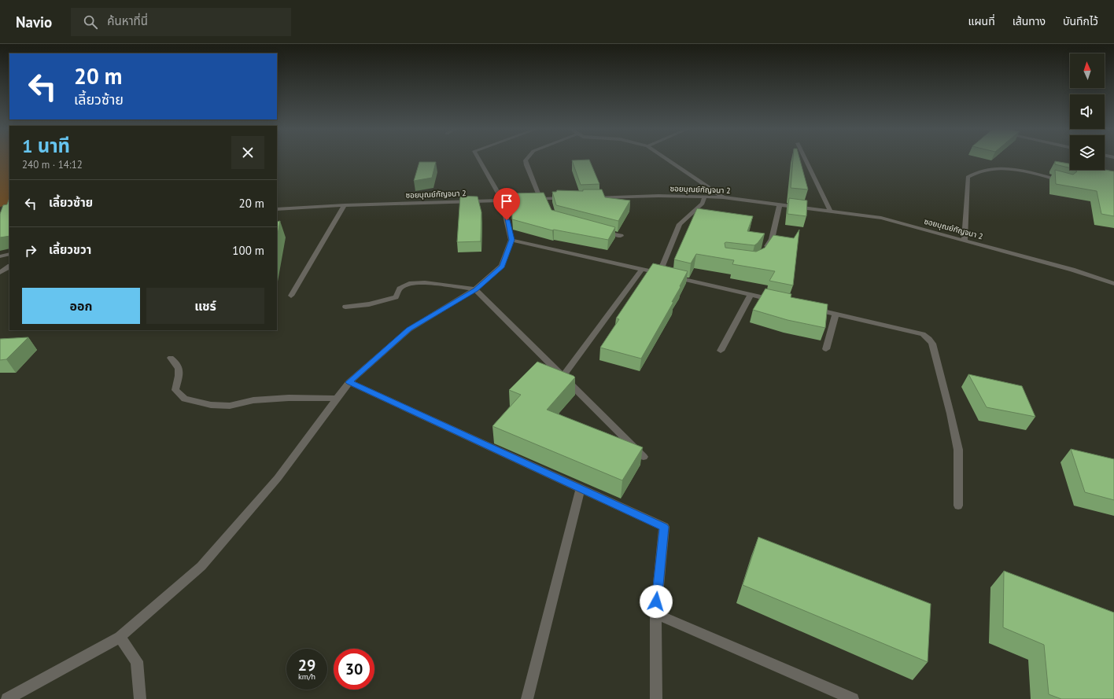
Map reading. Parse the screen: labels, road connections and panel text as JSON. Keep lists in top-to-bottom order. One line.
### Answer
{"streets":{"street":["ซอยบุณย์กัญจนา 2"]},"north":"top","page":{"header":"Navio","search":"ค้นหาที่นี่","nav":["แผนที่","เส้นทาง","บันทึกไว้"],"turn":["20 m","เลี้ยวซ้าย"],"heading":["1 นาที","240 m · 14:12"],"list":[{"name":"เลี้ยวซ้าย","value":"20 m"},{"name":"เลี้ยวขวา","value":"100 m"}],"buttons":["ออก","แชร์"],"speed":"29 km/h","limit":"30"}}
